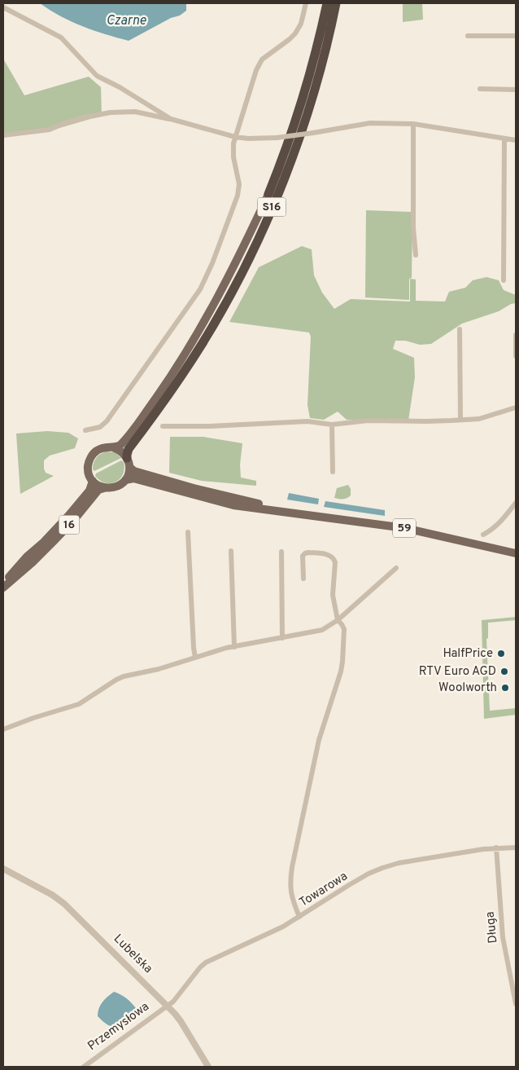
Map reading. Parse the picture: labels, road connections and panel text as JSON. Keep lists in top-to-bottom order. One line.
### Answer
{"streets":{"highway":["S16"],"main road":["16","59"],"street":["Towarowa","Długa","Lubelska","Przemysłowa"]},"crossings":[["S16","16"],["S16","59"],["16","59"],["Towarowa","Długa"],["Towarowa","Lubelska"],["Towarowa","Przemysłowa"],["Lubelska","Przemysłowa"]],"water":["Czarne"],"places":["HalfPrice","RTV Euro AGD","Woolworth"]}
